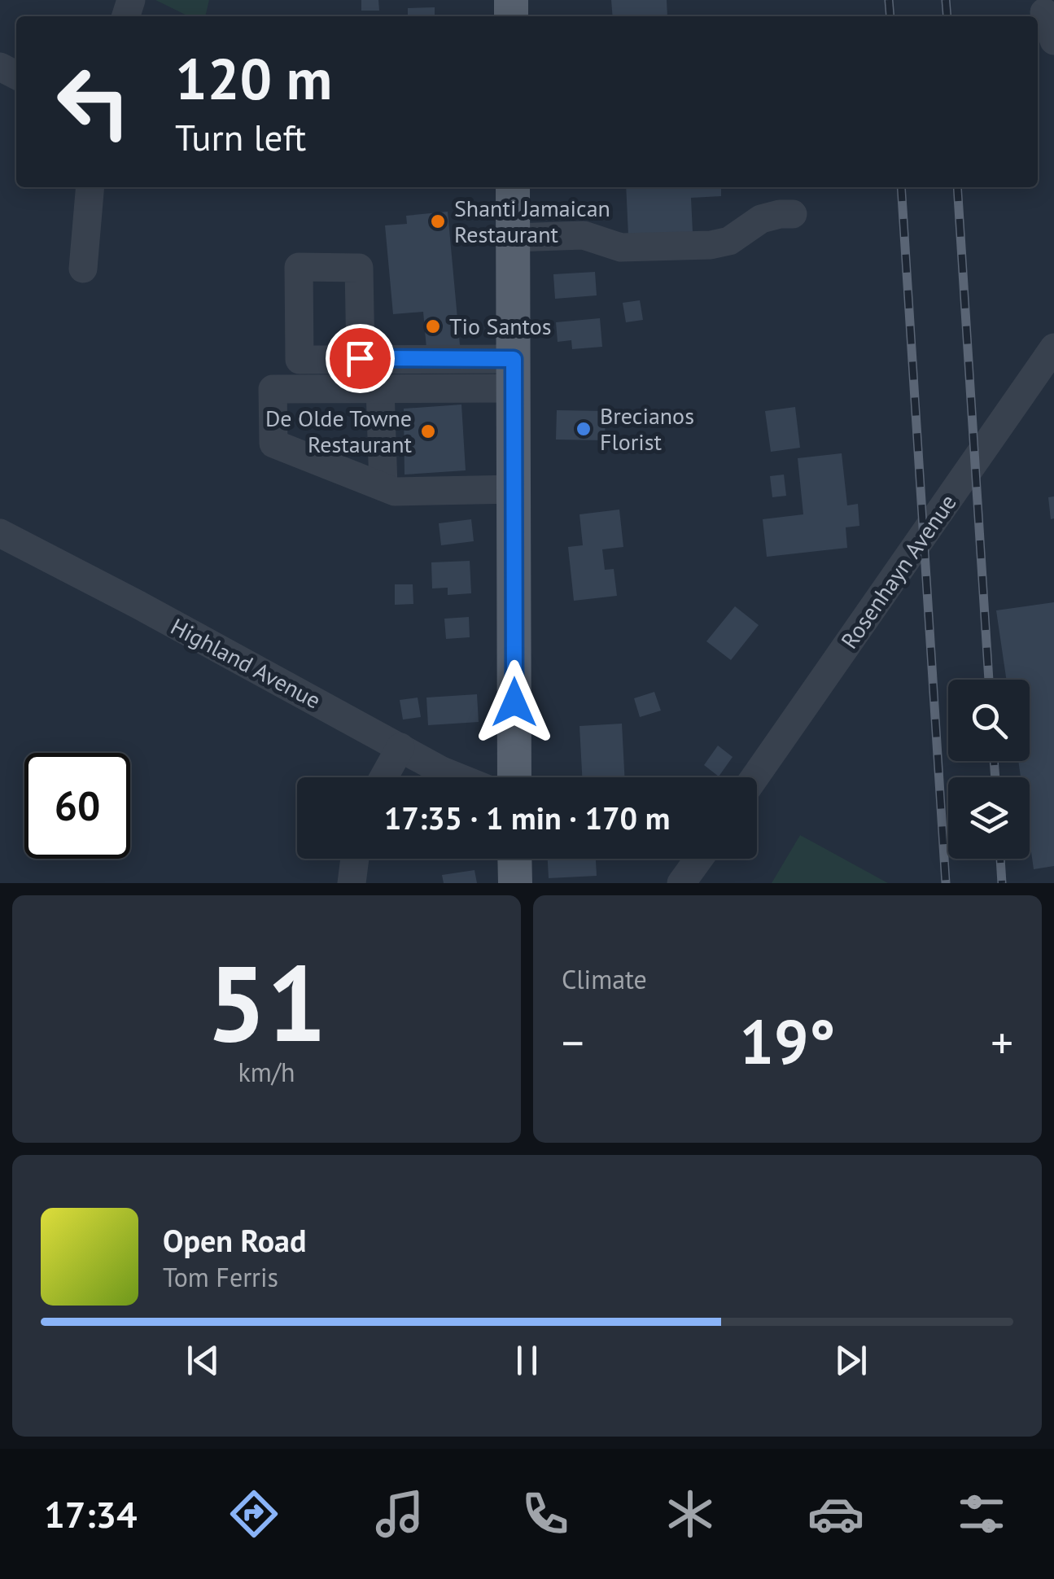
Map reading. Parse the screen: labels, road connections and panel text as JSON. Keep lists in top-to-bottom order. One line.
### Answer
{"streets":{"street":["Rosenhayn Avenue","Highland Avenue"]},"places":["Shanti Jamaican Restaurant","Tio Santos","Brecianos Florist","De Olde Towne Restaurant"],"page":{"turn":["120 m","Turn left"],"limit":"60","trip":"17:35 · 1 min · 170 m","tile":[["51","km/h"],"Climate"],"heat":["−","19°","+"],"song":["Open Road","Tom Ferris"],"tabs":"17:34"}}
